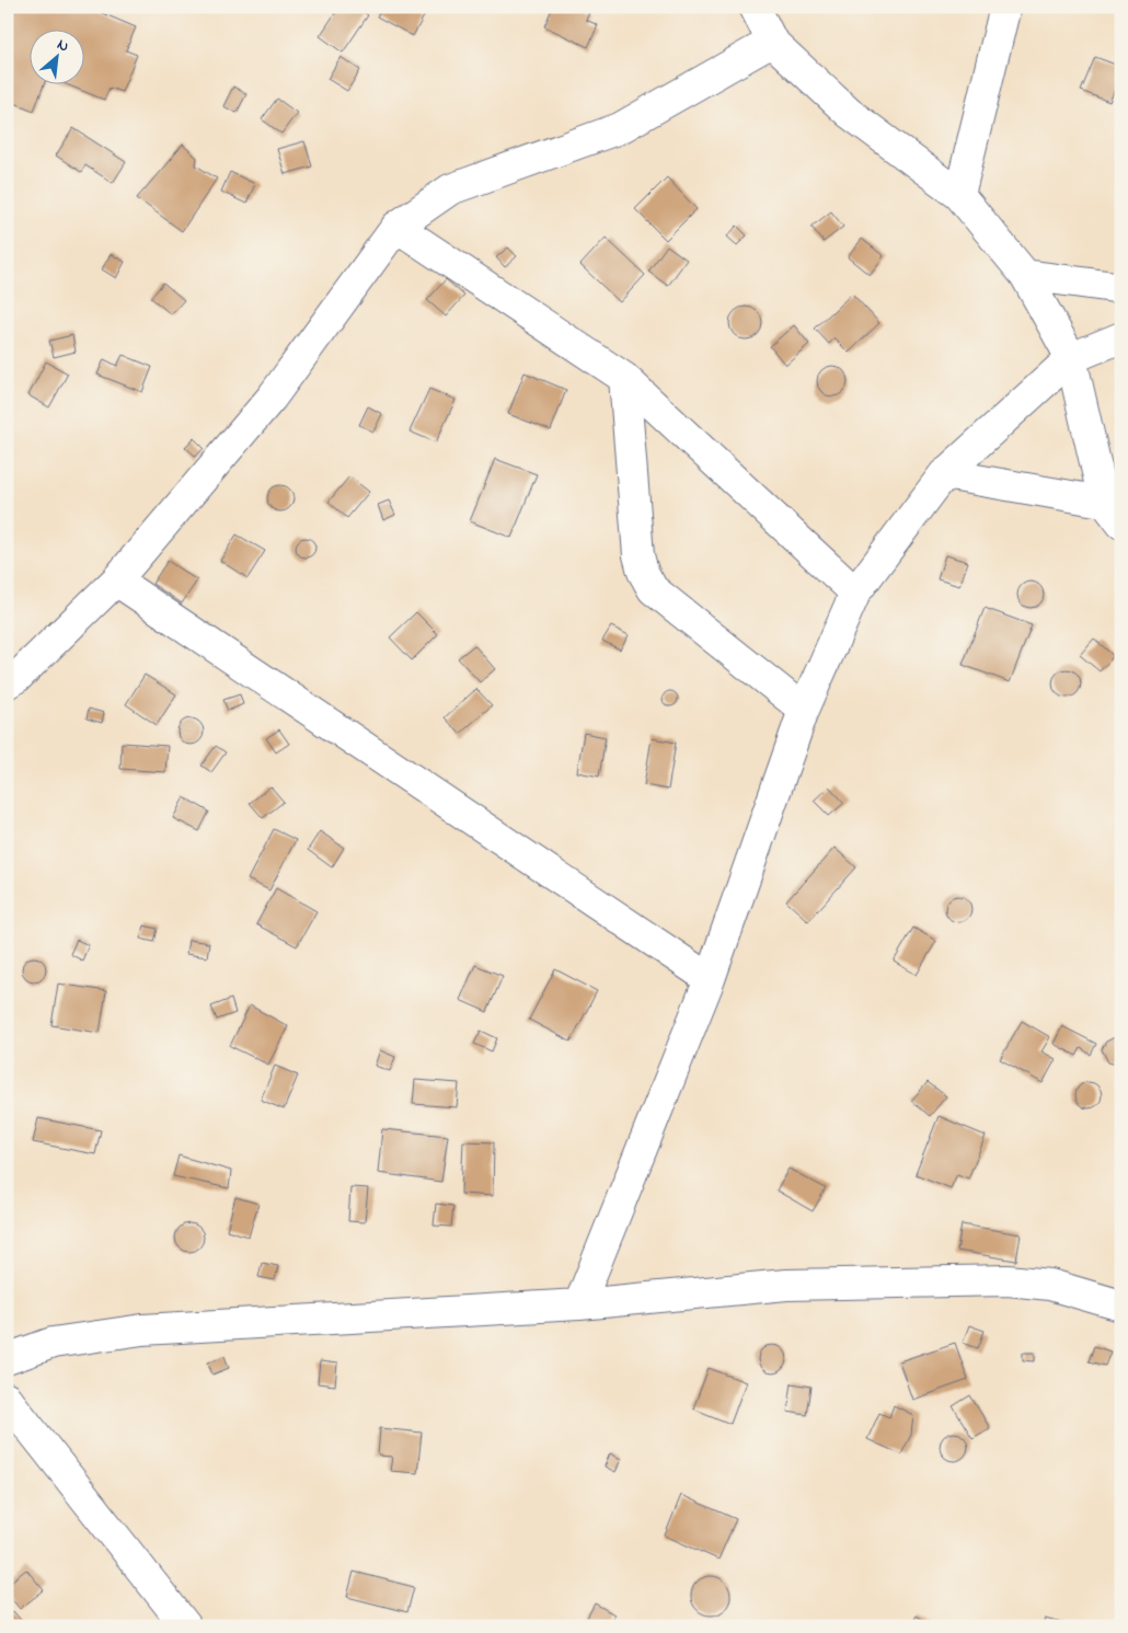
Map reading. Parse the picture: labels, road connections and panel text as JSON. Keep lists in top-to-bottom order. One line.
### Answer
{"north":"top right"}
